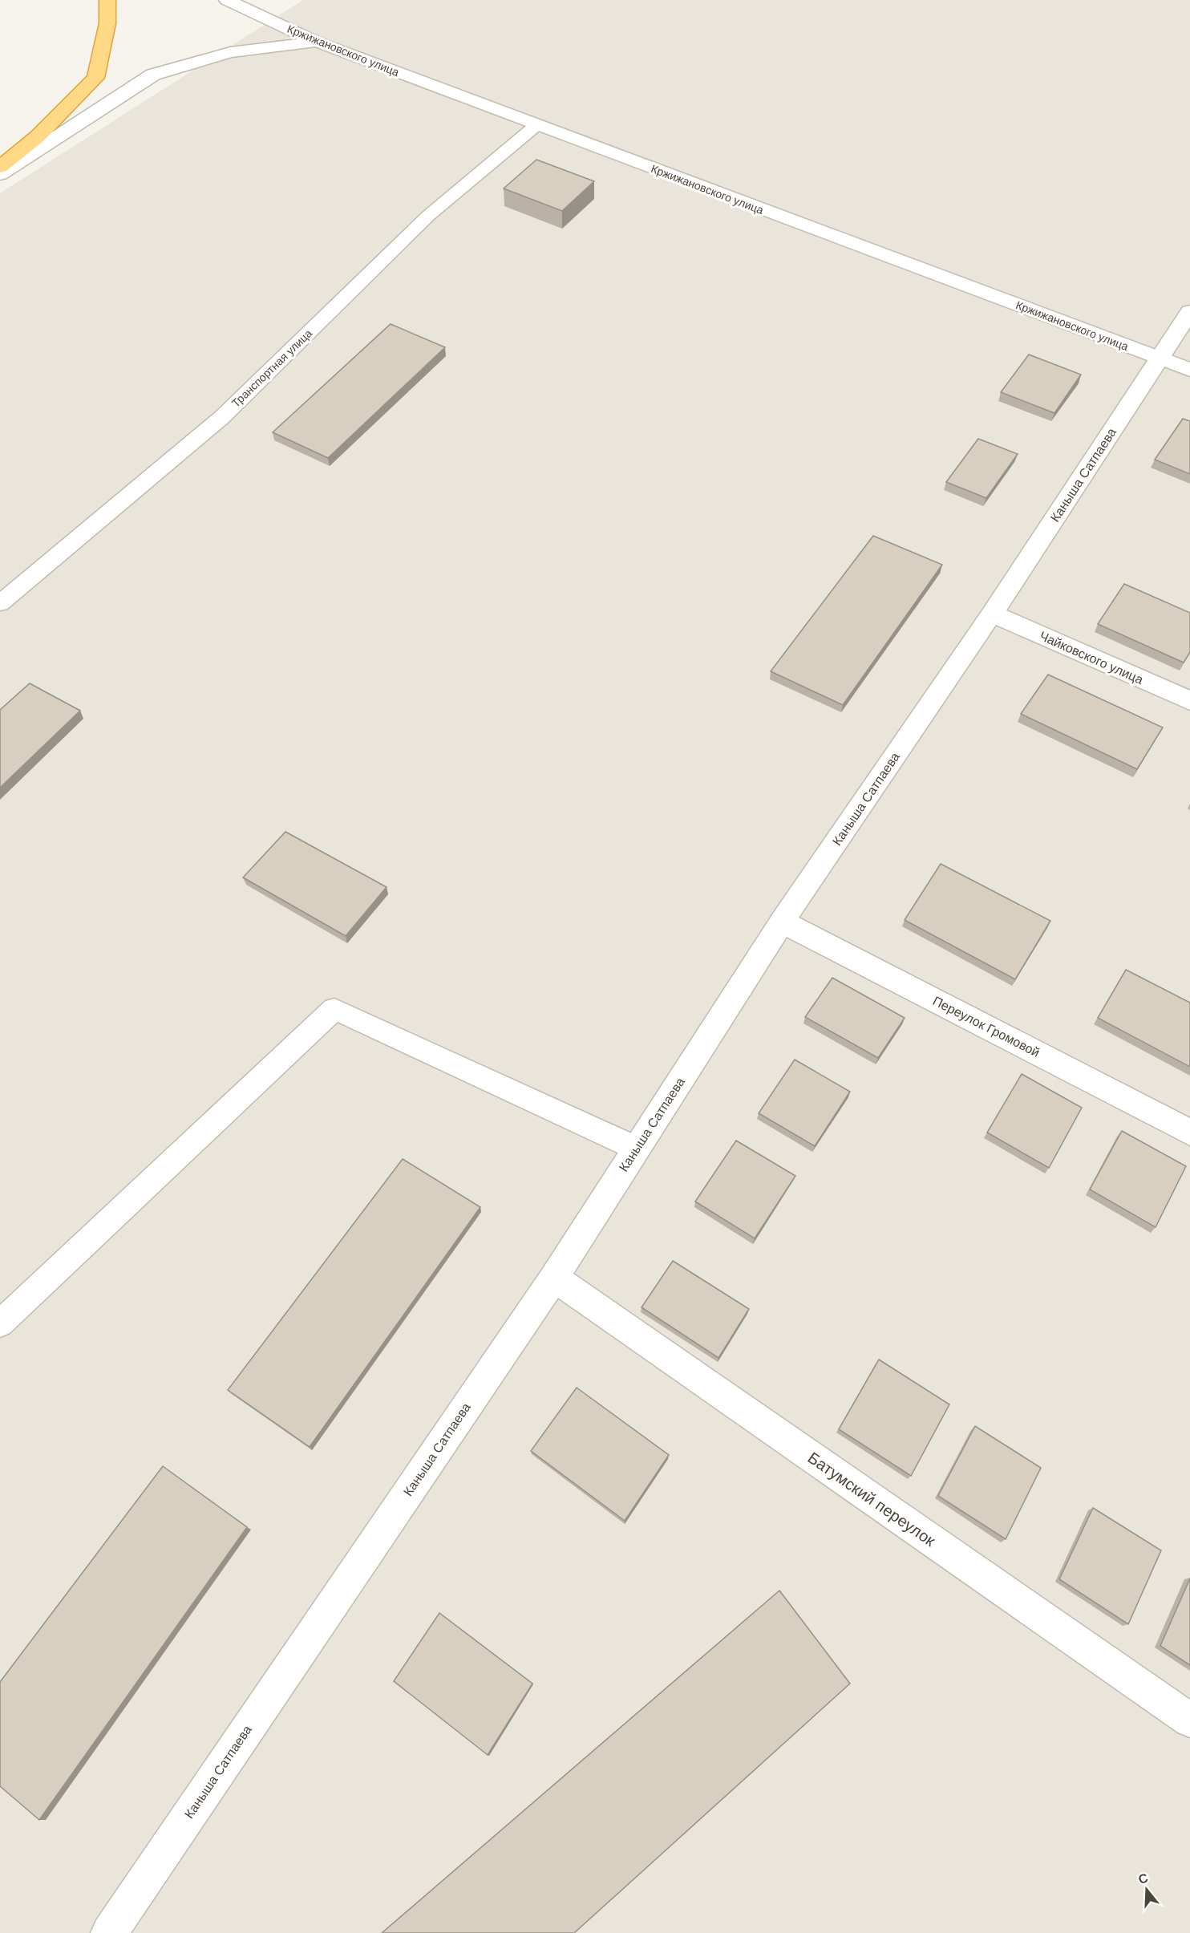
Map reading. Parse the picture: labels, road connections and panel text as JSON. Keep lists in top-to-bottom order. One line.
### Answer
{"streets":{"street":["Кржижановского улица","Каныша Сатпаева","Чайковского улица","Переулок Громовой","Батумский переулок"],"lane":["Транспортная улица"]},"crossings":[["Кржижановского улица","Транспортная улица"],["Кржижановского улица","Каныша Сатпаева"],["Каныша Сатпаева","Чайковского улица"],["Каныша Сатпаева","Переулок Громовой"],["Каныша Сатпаева","Батумский переулок"]],"north":"top"}
